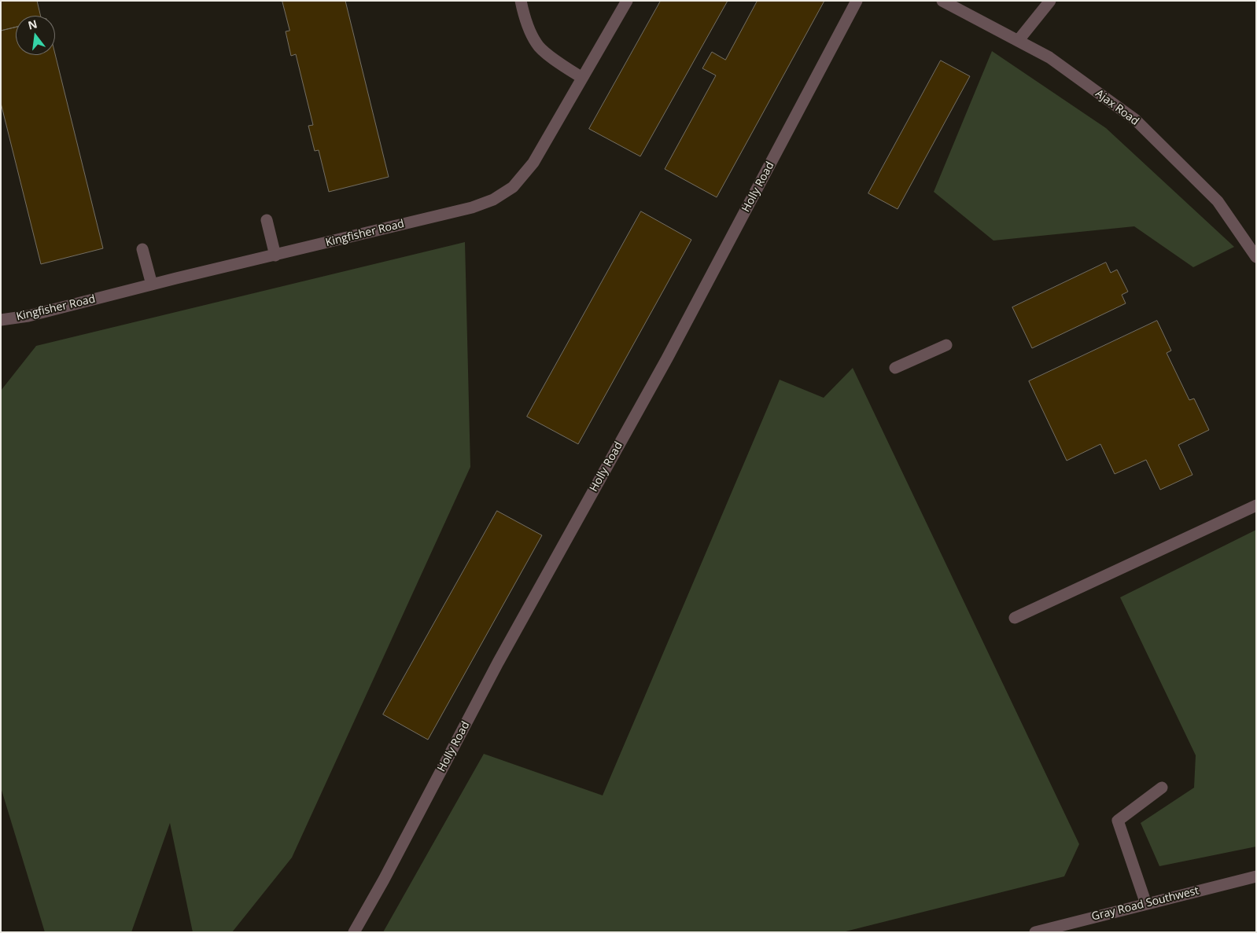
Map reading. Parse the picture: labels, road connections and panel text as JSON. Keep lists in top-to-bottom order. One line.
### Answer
{"streets":{"street":["Ajax Road","Holly Road","Kingfisher Road","Gray Road Southwest"]},"north":"top"}
